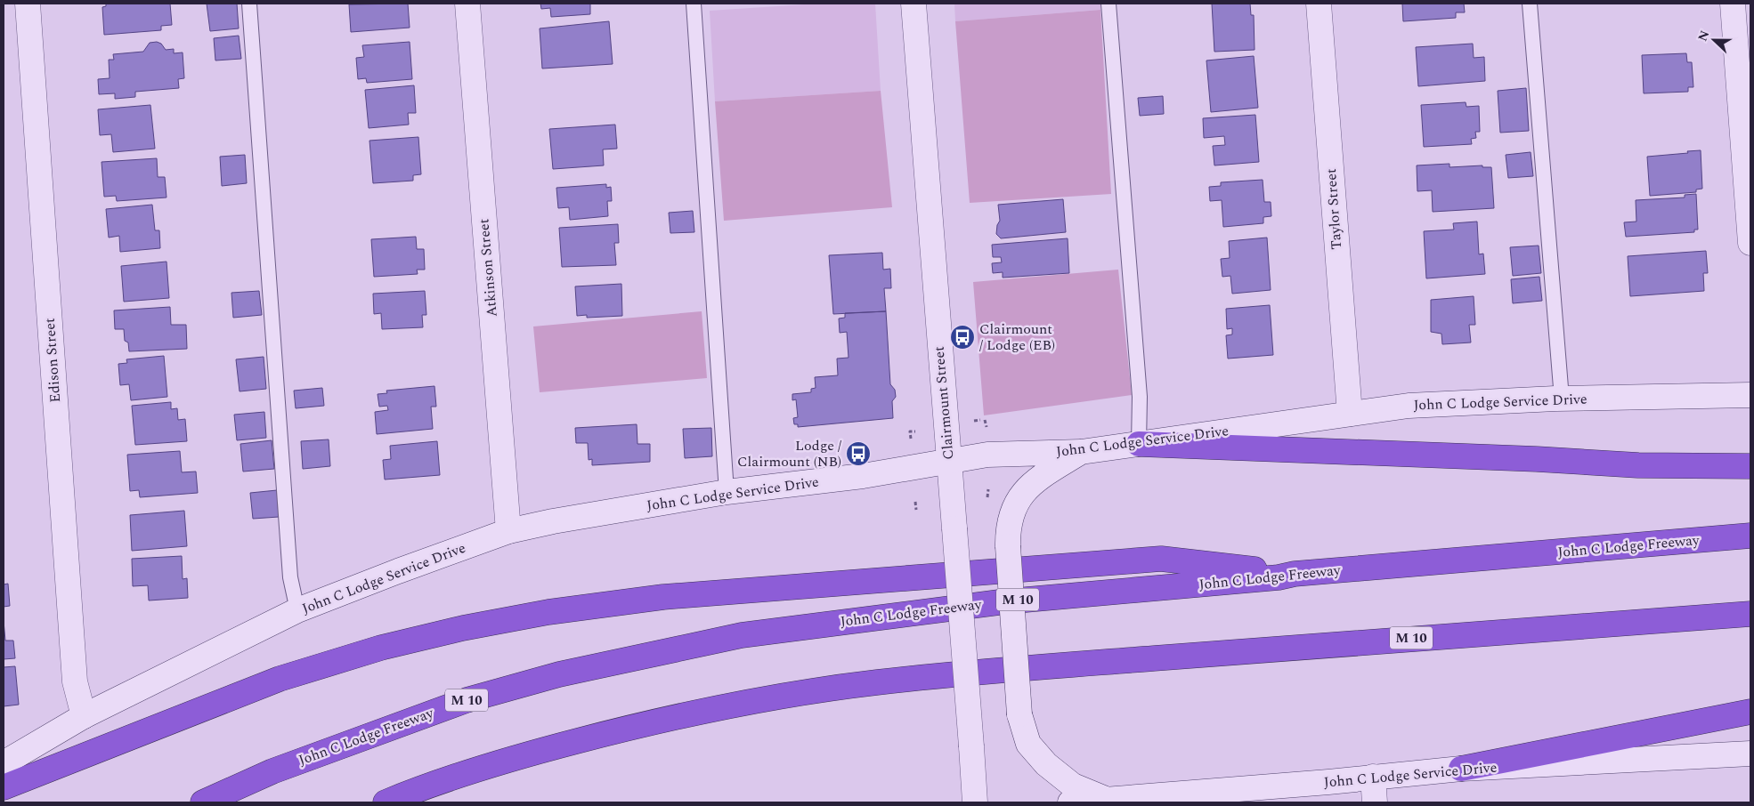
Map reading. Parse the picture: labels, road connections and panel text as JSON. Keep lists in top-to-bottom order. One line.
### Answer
{"streets":{"highway":["John C Lodge Freeway","M 10"],"main road":["Taylor Street","Atkinson Street","Edison Street","John C Lodge Service Drive","Clairmount Street"]},"crossings":[["Taylor Street","John C Lodge Service Drive"],["Atkinson Street","John C Lodge Service Drive"],["Edison Street","John C Lodge Service Drive"],["John C Lodge Service Drive","Clairmount Street"]],"places":{"bus stop":["Clairmount / Lodge (EB)","Lodge / Clairmount (NB)"]},"north":"left"}
